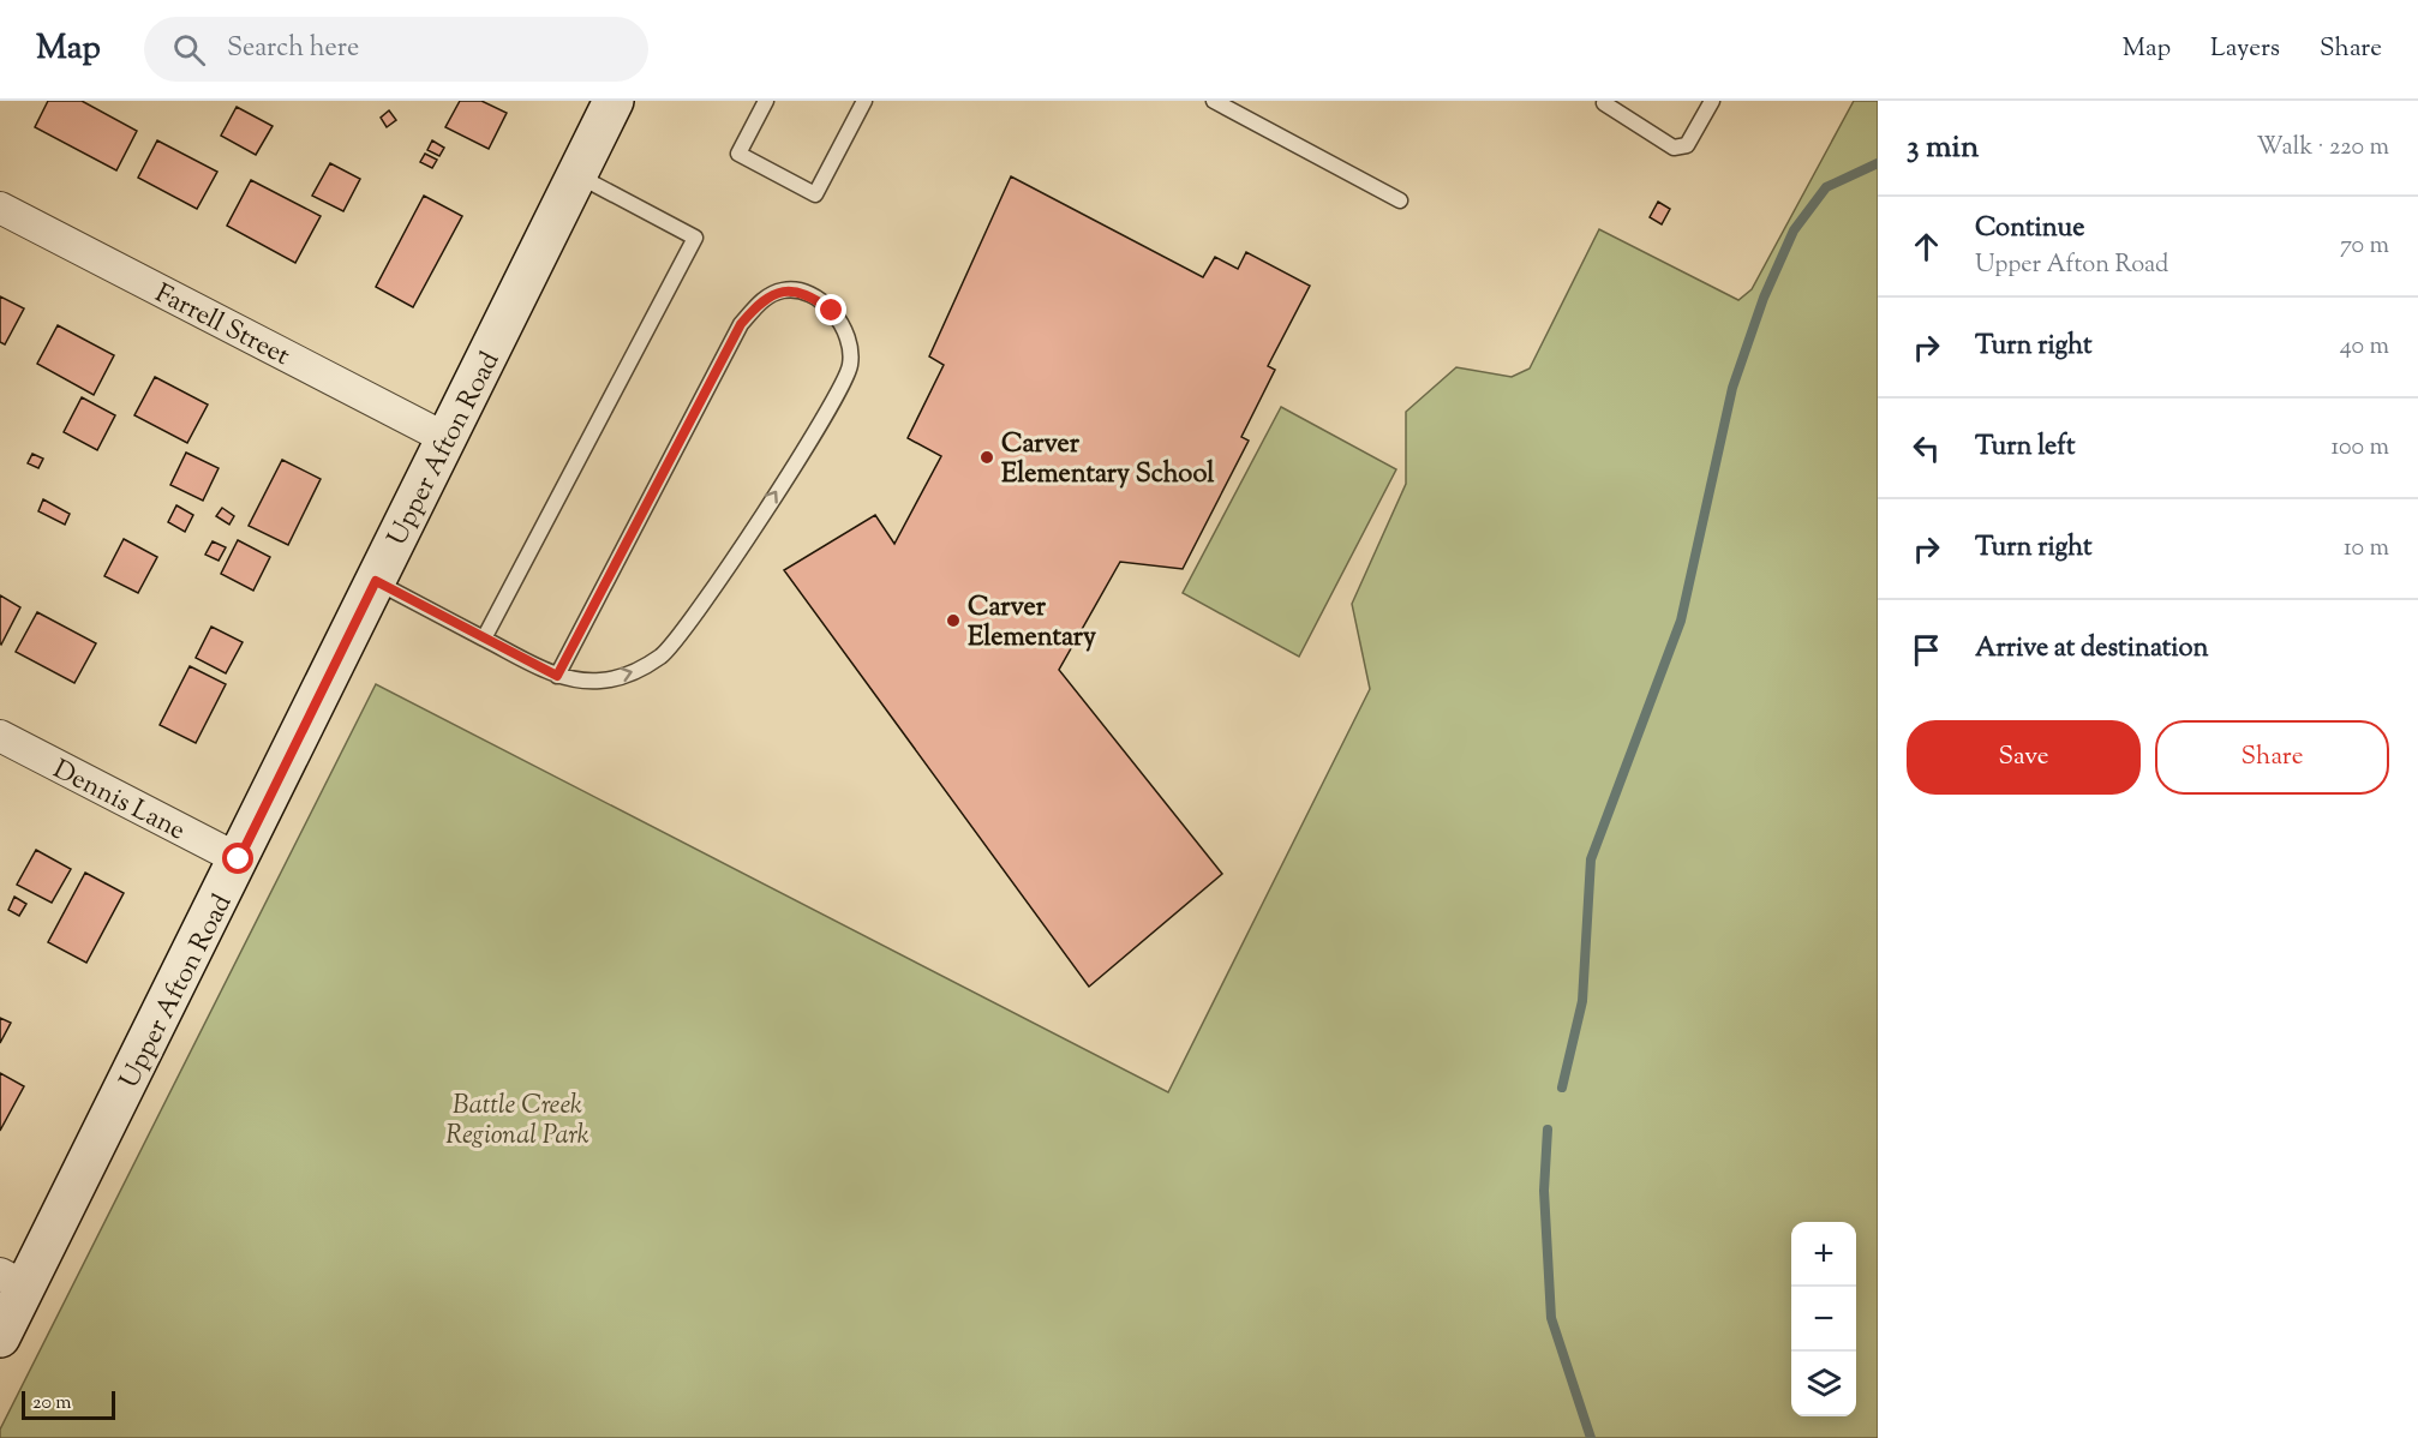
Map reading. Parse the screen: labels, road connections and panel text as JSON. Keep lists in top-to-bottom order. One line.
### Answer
{"streets":{"street":["Farrell Street","Upper Afton Road","Dennis Lane"]},"crossings":[["Farrell Street","Upper Afton Road"],["Upper Afton Road","Dennis Lane"]],"parks":["Battle Creek Regional Park"],"places":["Carver Elementary School","Carver Elementary"],"scale_bar":"20 m","page":{"header":"Map","search":"Search here","nav":["Map","Layers","Share"],"heading":["3 min","Walk · 220 m"],"list":[["Continue","Upper Afton Road","70 m"],["Turn right","40 m"],["Turn left","100 m"],["Turn right","10 m"],"Arrive at destination"],"buttons":["Save","Share"],"map_buttons":["+","−"],"scale":"20 m"}}
